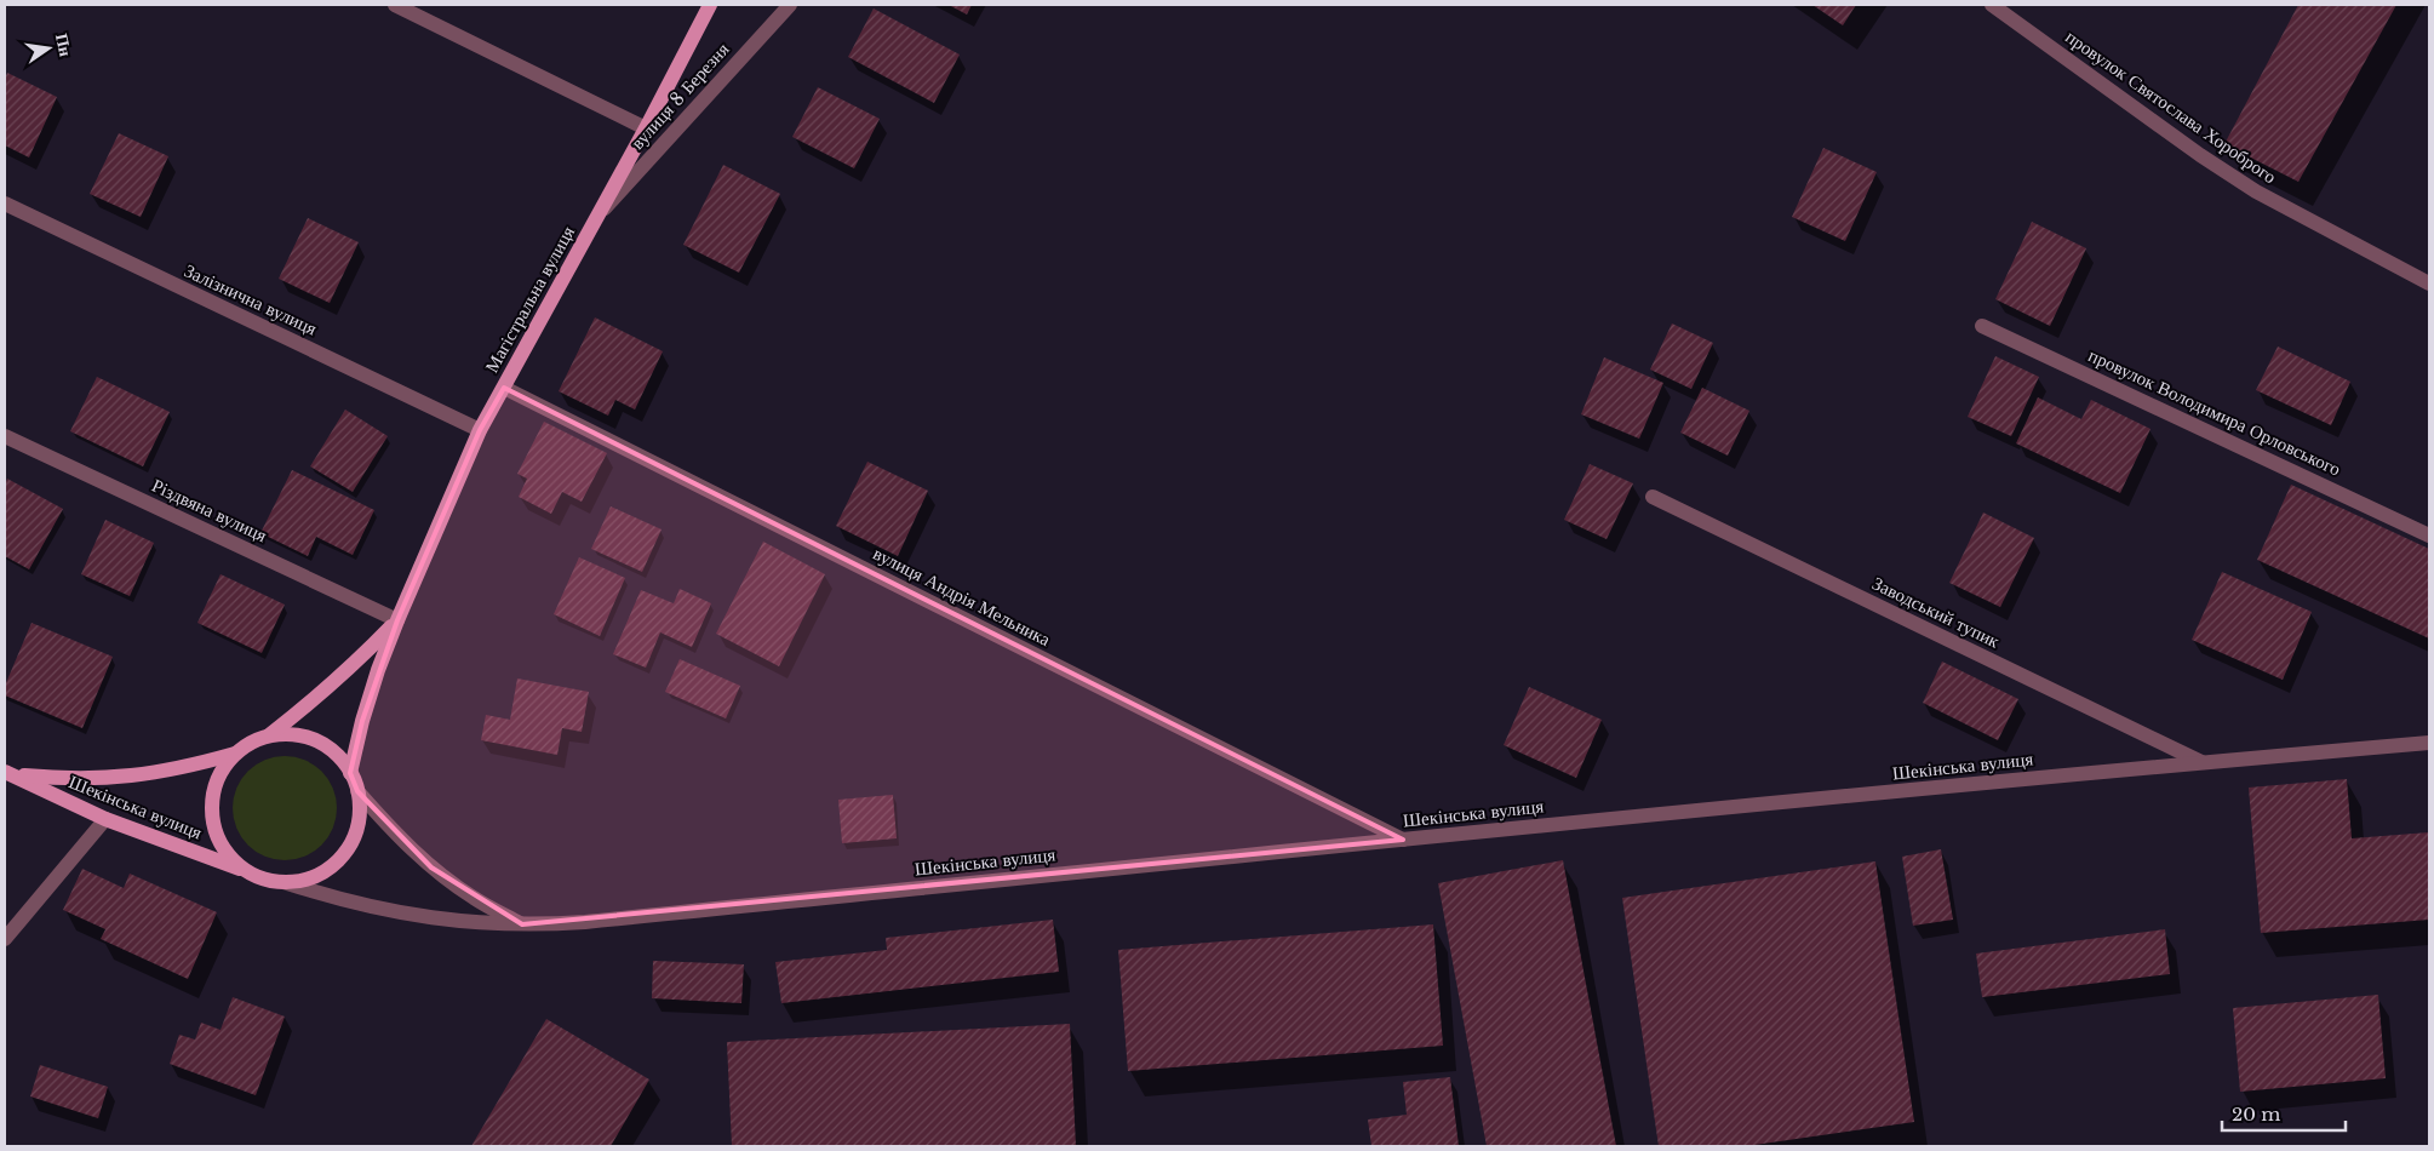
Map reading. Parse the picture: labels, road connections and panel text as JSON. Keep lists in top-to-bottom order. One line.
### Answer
{"streets":{"main road":["Магістральна вулиця","Шекінська вулиця"],"street":["вулиця 8 Березня","провулок Святослава Хороброго","Залізнична вулиця","провулок Володимира Орловського","Різдвяна вулиця","вулиця Андрія Мельника","Заводський тупик"]},"crossings":[["вулиця 8 Березня","Магістральна вулиця"],["Залізнична вулиця","Магістральна вулиця"],["Магістральна вулиця","Різдвяна вулиця"],["Магістральна вулиця","вулиця Андрія Мельника"],["Магістральна вулиця","Шекінська вулиця"],["вулиця Андрія Мельника","Шекінська вулиця"],["Заводський тупик","Шекінська вулиця"]],"scale_bar":"20 m","north":"right"}
